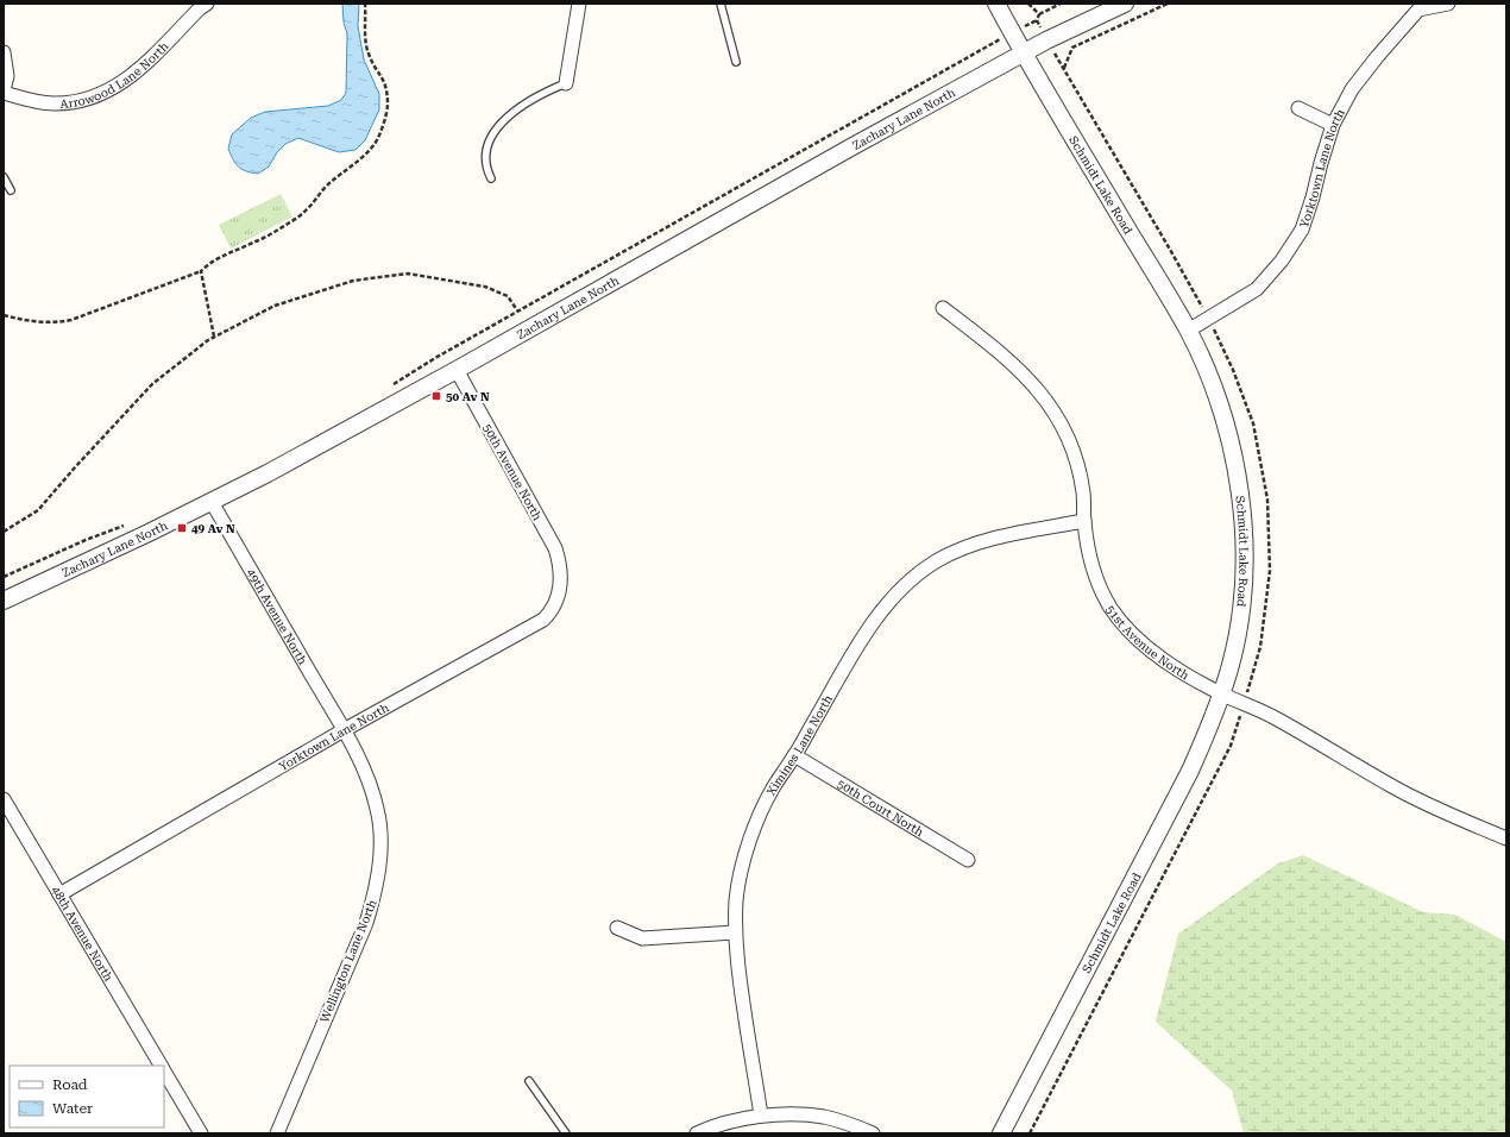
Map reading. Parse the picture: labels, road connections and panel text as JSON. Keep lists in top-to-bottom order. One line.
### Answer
{"streets":{"street":["Arrowood Lane North","Zachary Lane North","Yorktown Lane North","Schmidt Lake Road","50th Avenue North","49th Avenue North","51st Avenue North","Ximines Lane North","50th Court North","48th Avenue North","Wellington Lane North"]},"crossings":[["Zachary Lane North","Schmidt Lake Road"],["Zachary Lane North","50th Avenue North"],["Zachary Lane North","49th Avenue North"],["Yorktown Lane North","Schmidt Lake Road"],["Yorktown Lane North","50th Avenue North"],["Yorktown Lane North","49th Avenue North"],["Yorktown Lane North","48th Avenue North"],["Yorktown Lane North","Wellington Lane North"],["Schmidt Lake Road","51st Avenue North"],["49th Avenue North","Wellington Lane North"],["51st Avenue North","Ximines Lane North"],["Ximines Lane North","50th Court North"]],"places":{"transit":["50 Av N","49 Av N"]},"legend":["Road","Water"]}
